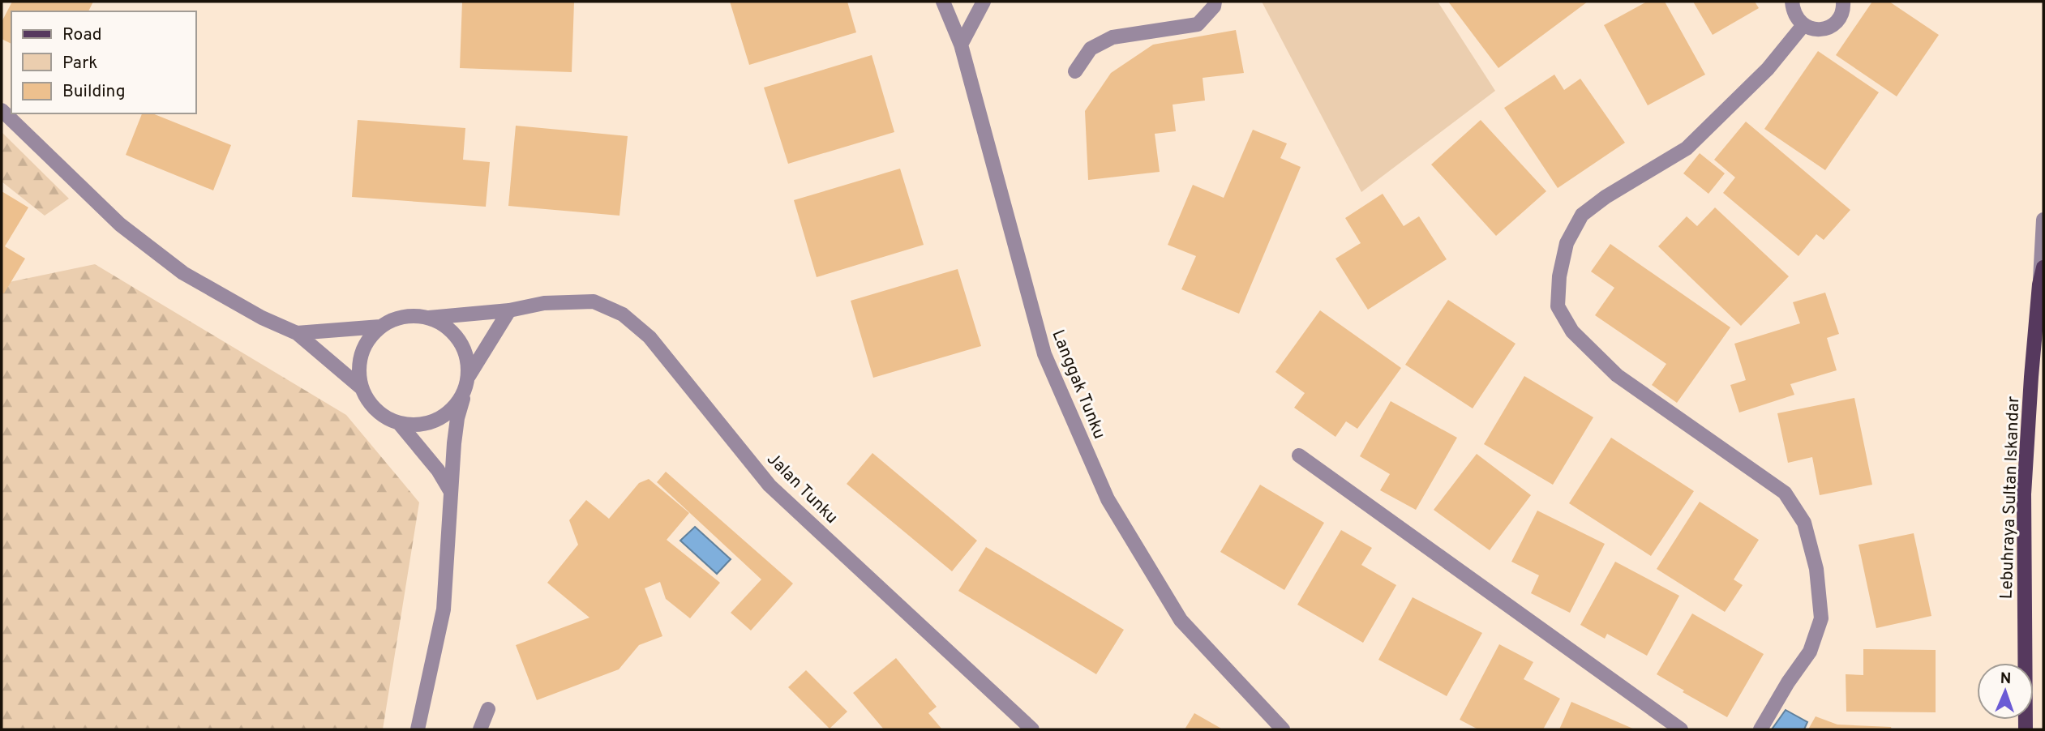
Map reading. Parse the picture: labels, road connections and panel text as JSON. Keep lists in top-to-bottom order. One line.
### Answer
{"streets":{"main road":["Lebuhraya Sultan Iskandar"],"street":["Langgak Tunku","Jalan Tunku"]},"legend":["Road","Park","Building"],"north":"top"}
